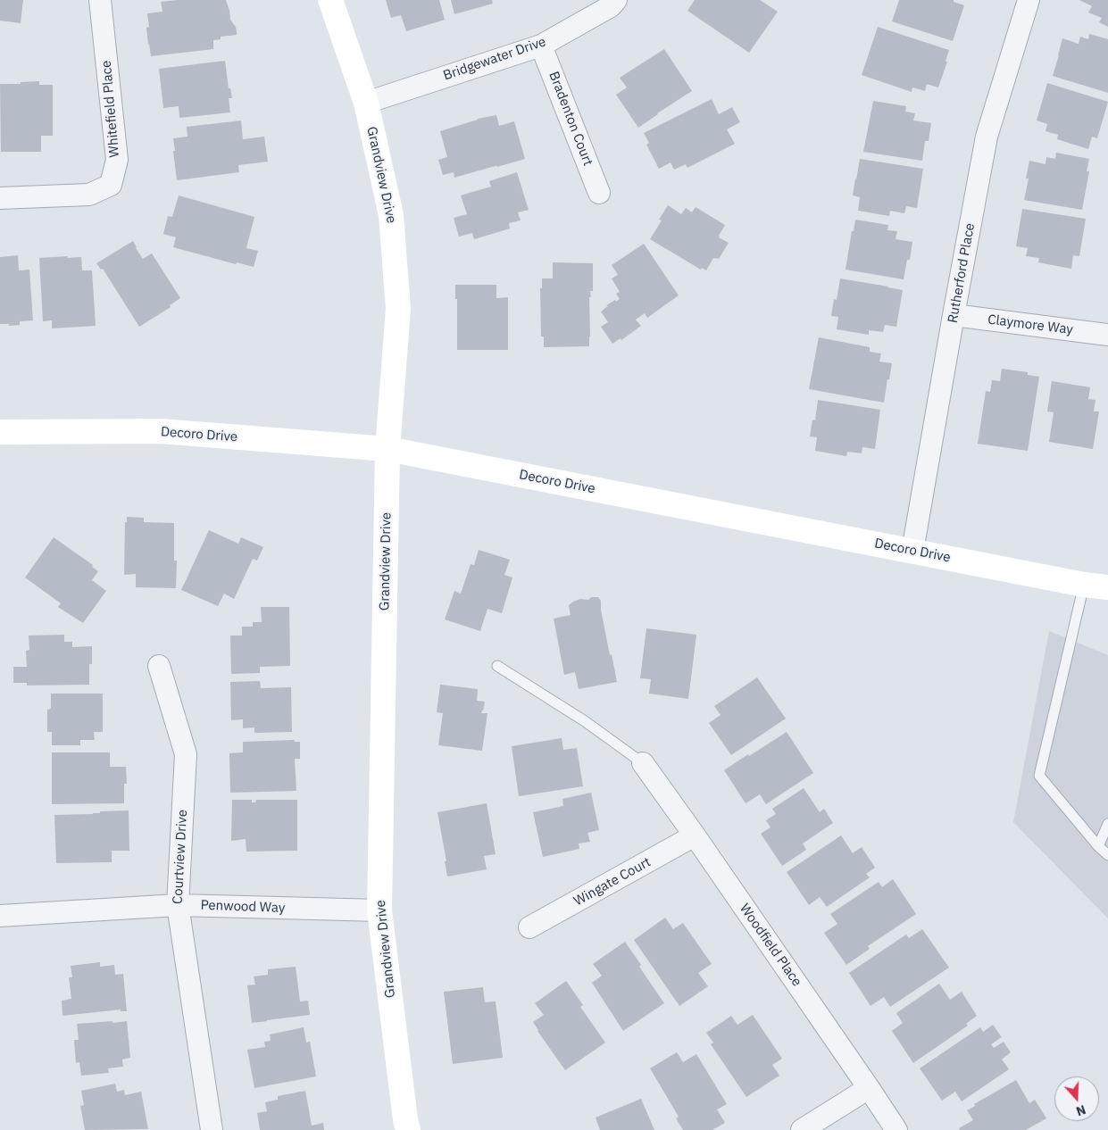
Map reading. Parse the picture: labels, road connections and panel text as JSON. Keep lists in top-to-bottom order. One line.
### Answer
{"streets":{"street":["Bridgewater Drive","Whitefield Place","Bradenton Court","Grandview Drive","Rutherford Place","Claymore Way","Decoro Drive","Courtview Drive","Wingate Court","Penwood Way","Woodfield Place"]},"crossings":[["Bridgewater Drive","Bradenton Court"],["Bridgewater Drive","Grandview Drive"],["Grandview Drive","Decoro Drive"],["Grandview Drive","Penwood Way"],["Rutherford Place","Claymore Way"],["Rutherford Place","Decoro Drive"],["Courtview Drive","Penwood Way"],["Wingate Court","Woodfield Place"]],"north":"bottom"}
